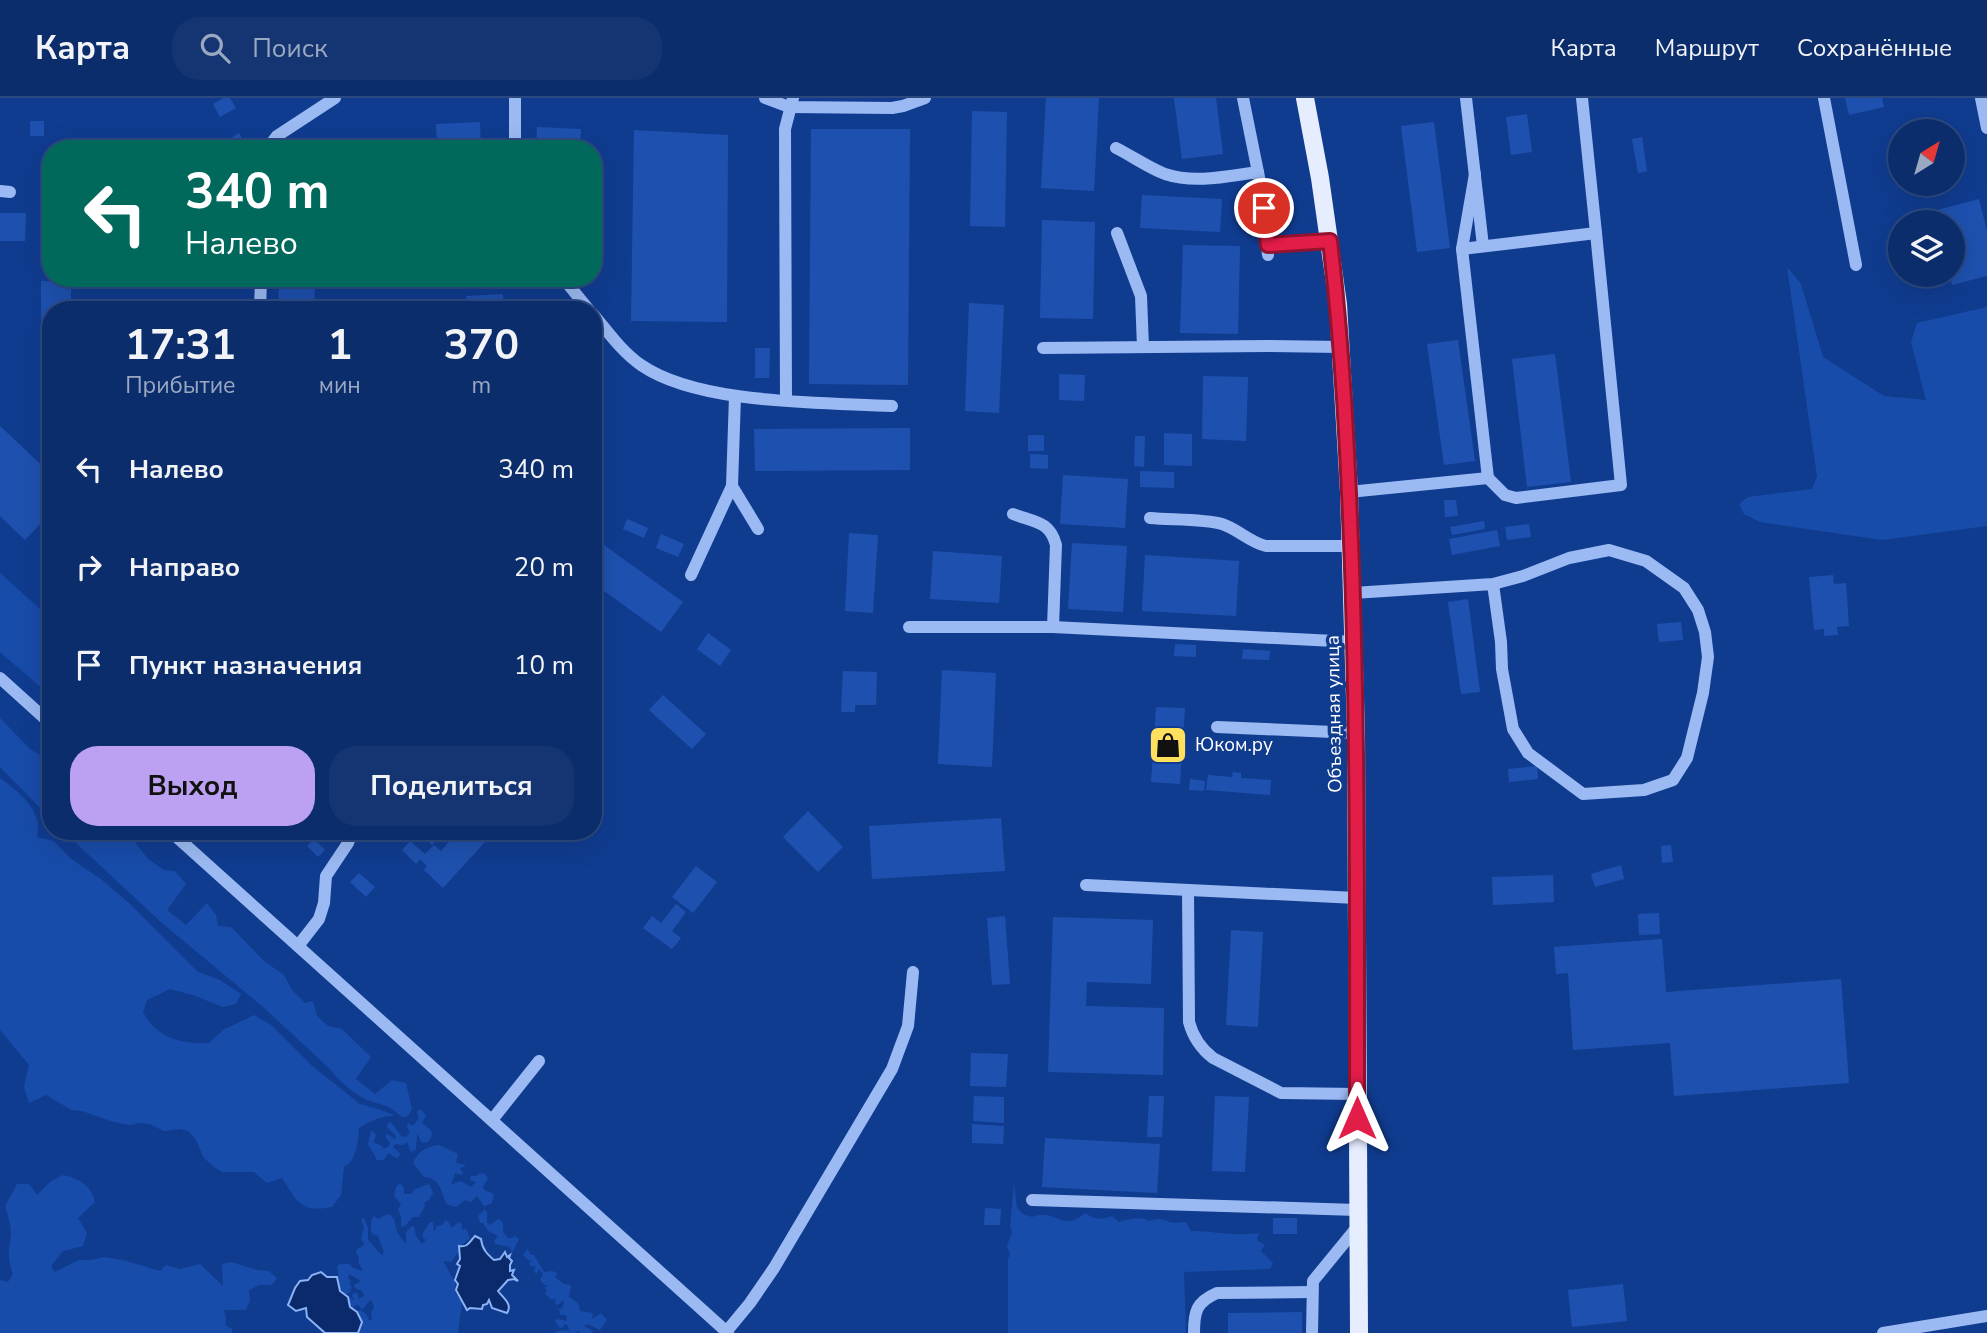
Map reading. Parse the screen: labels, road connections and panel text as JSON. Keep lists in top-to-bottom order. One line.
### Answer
{"streets":{"main road":["Объездная улица"]},"places":{"shop":["Юком.ру"]},"north":"top right","page":{"header":"Карта","search":"Поиск","nav":["Карта","Маршрут","Сохранённые"],"turn":["340 m","Налево"],"eta":["17:31","Прибытие","1","мин","370","m"],"list":[{"name":"Налево","value":"340 m"},{"name":"Направо","value":"20 m"},{"name":"Пункт назначения","value":"10 m"}],"buttons":["Выход","Поделиться"]}}
